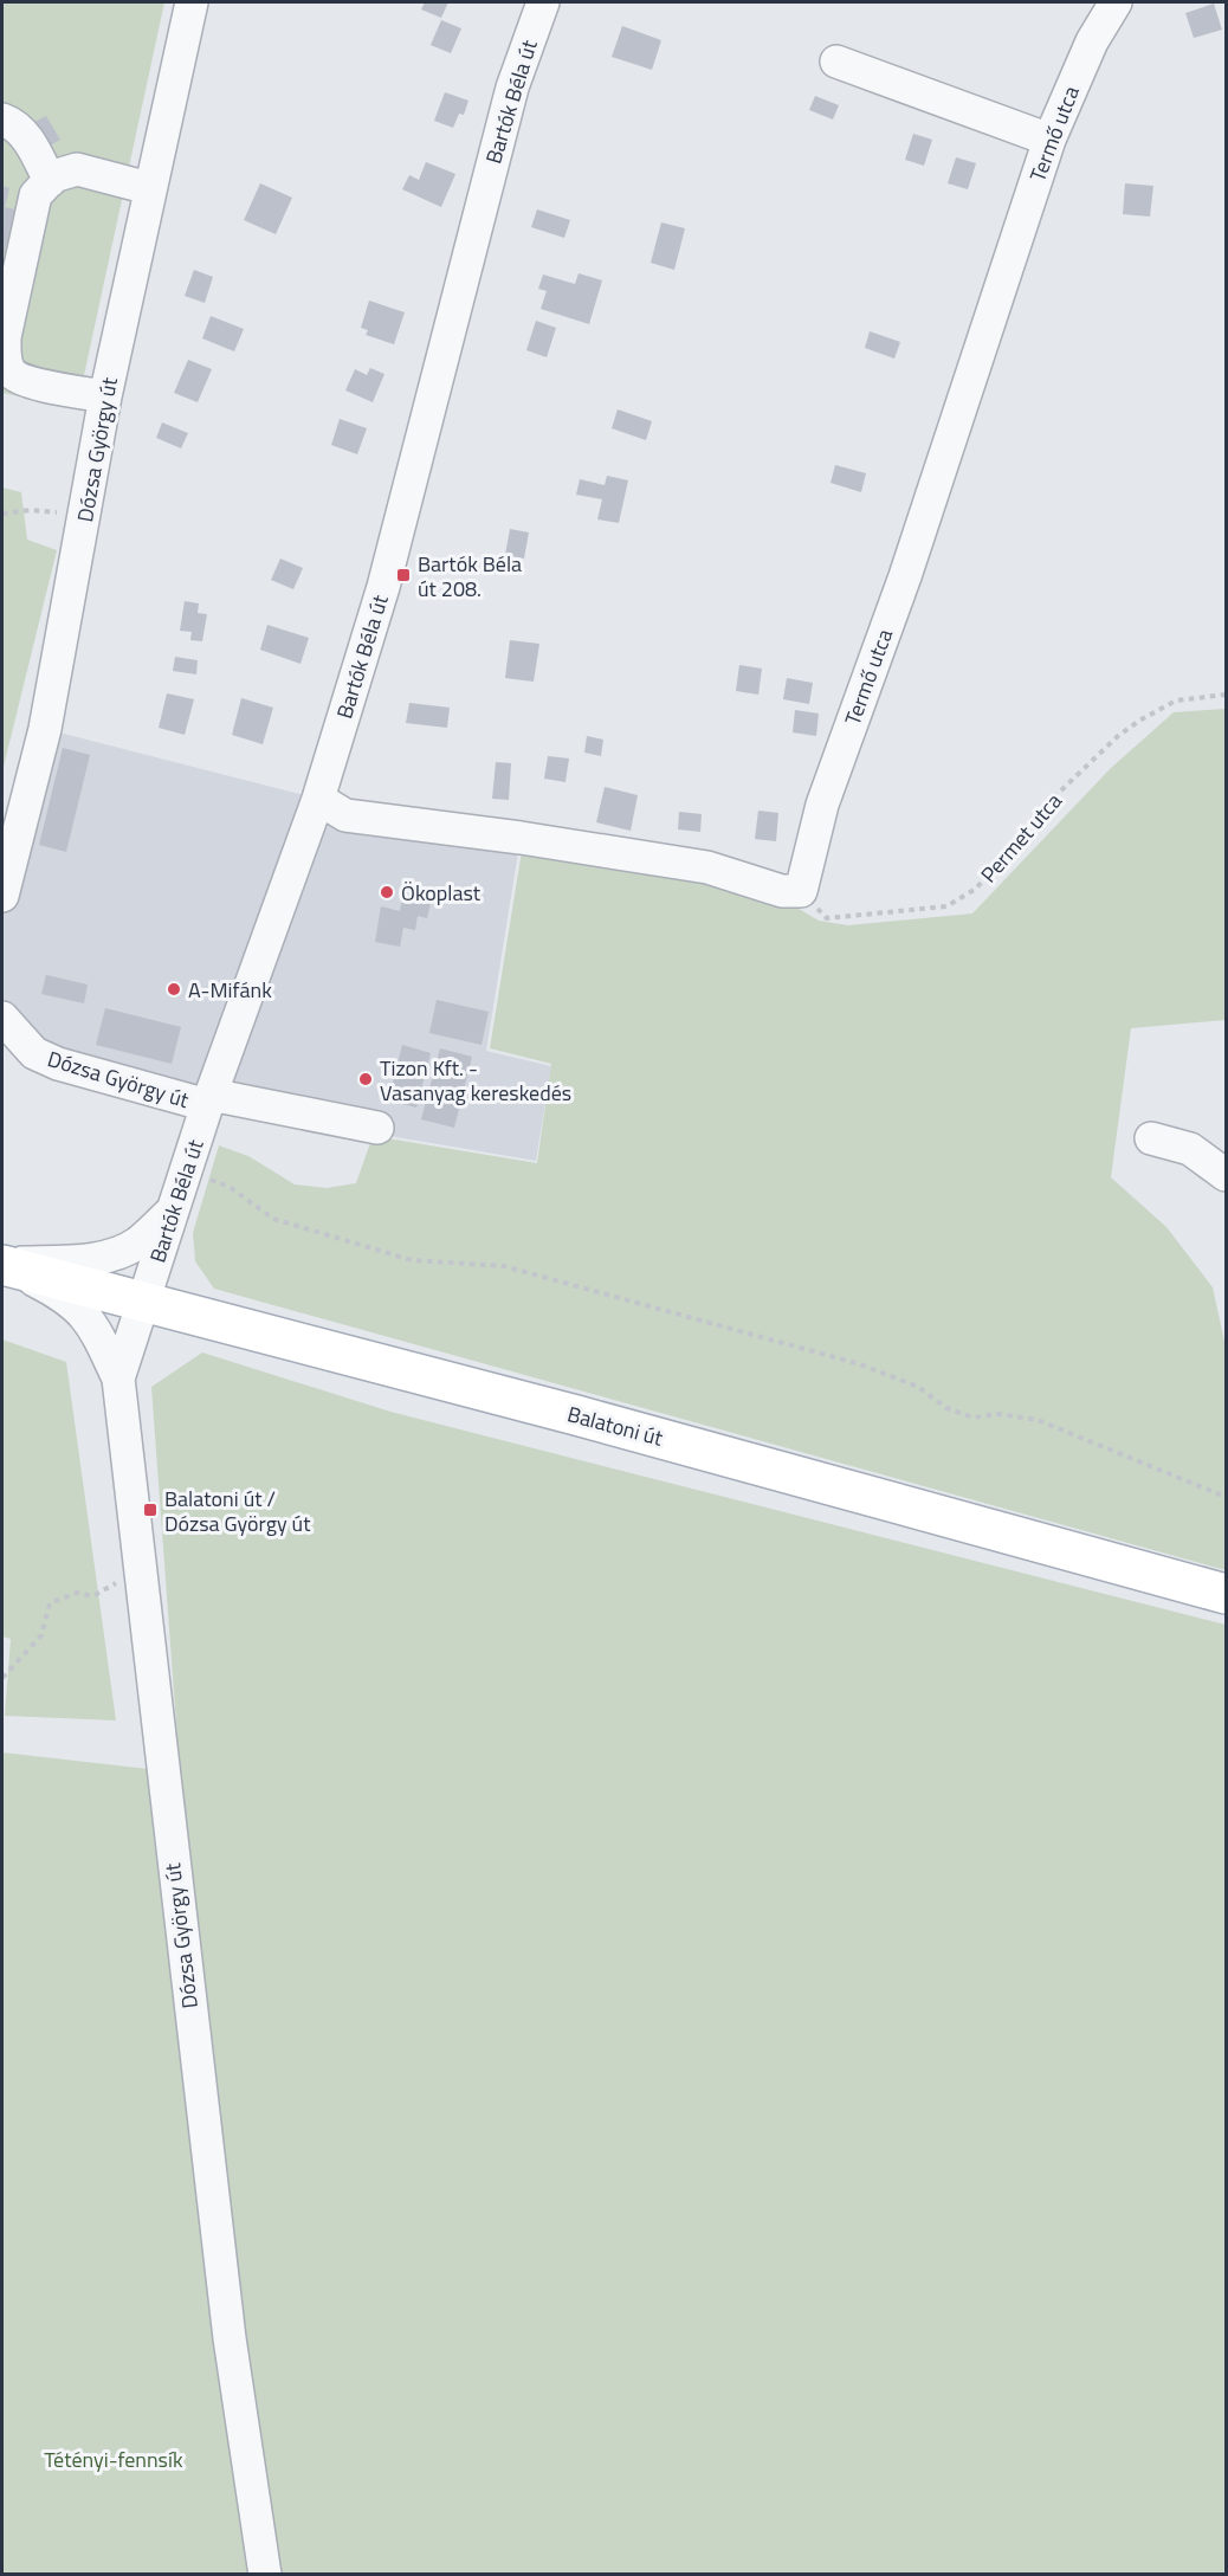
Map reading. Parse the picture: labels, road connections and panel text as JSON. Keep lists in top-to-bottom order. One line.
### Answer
{"streets":{"main road":["Balatoni út"],"street":["Bartók Béla út","Termő utca","Dózsa György út"],"path":["Permet utca"]},"crossings":[["Bartók Béla út","Dózsa György út"],["Bartók Béla út","Balatoni út"],["Termő utca","Permet utca"],["Dózsa György út","Balatoni út"]],"parks":["Tétényi-fennsík"],"places":{"transit":["Bartók Béla út 208.","Balatoni út / Dózsa György út"],"other":["Ökoplast","A-Mifánk","Tizon Kft. - Vasanyag kereskedés"]}}
